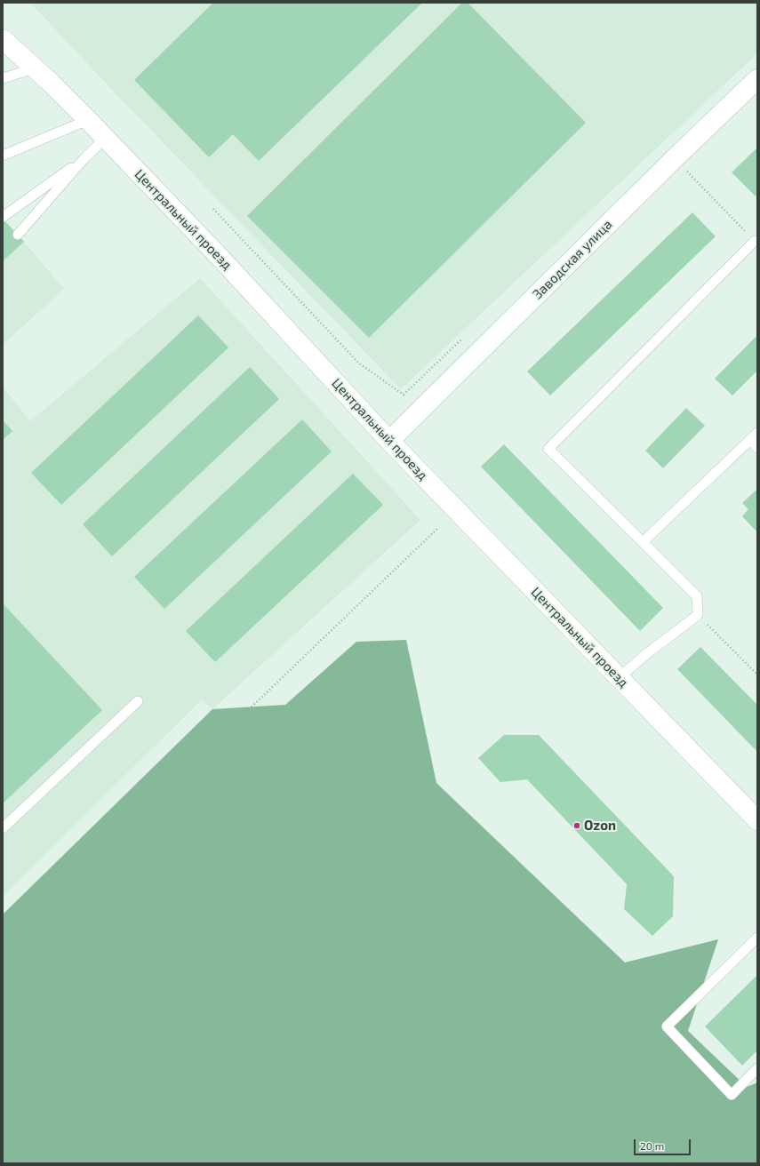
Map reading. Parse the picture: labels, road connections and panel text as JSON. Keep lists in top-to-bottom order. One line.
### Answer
{"streets":{"main road":["Центральный проезд","Заводская улица"]},"crossings":[["Центральный проезд","Заводская улица"]],"places":["Ozon"],"scale_bar":"20 m"}
